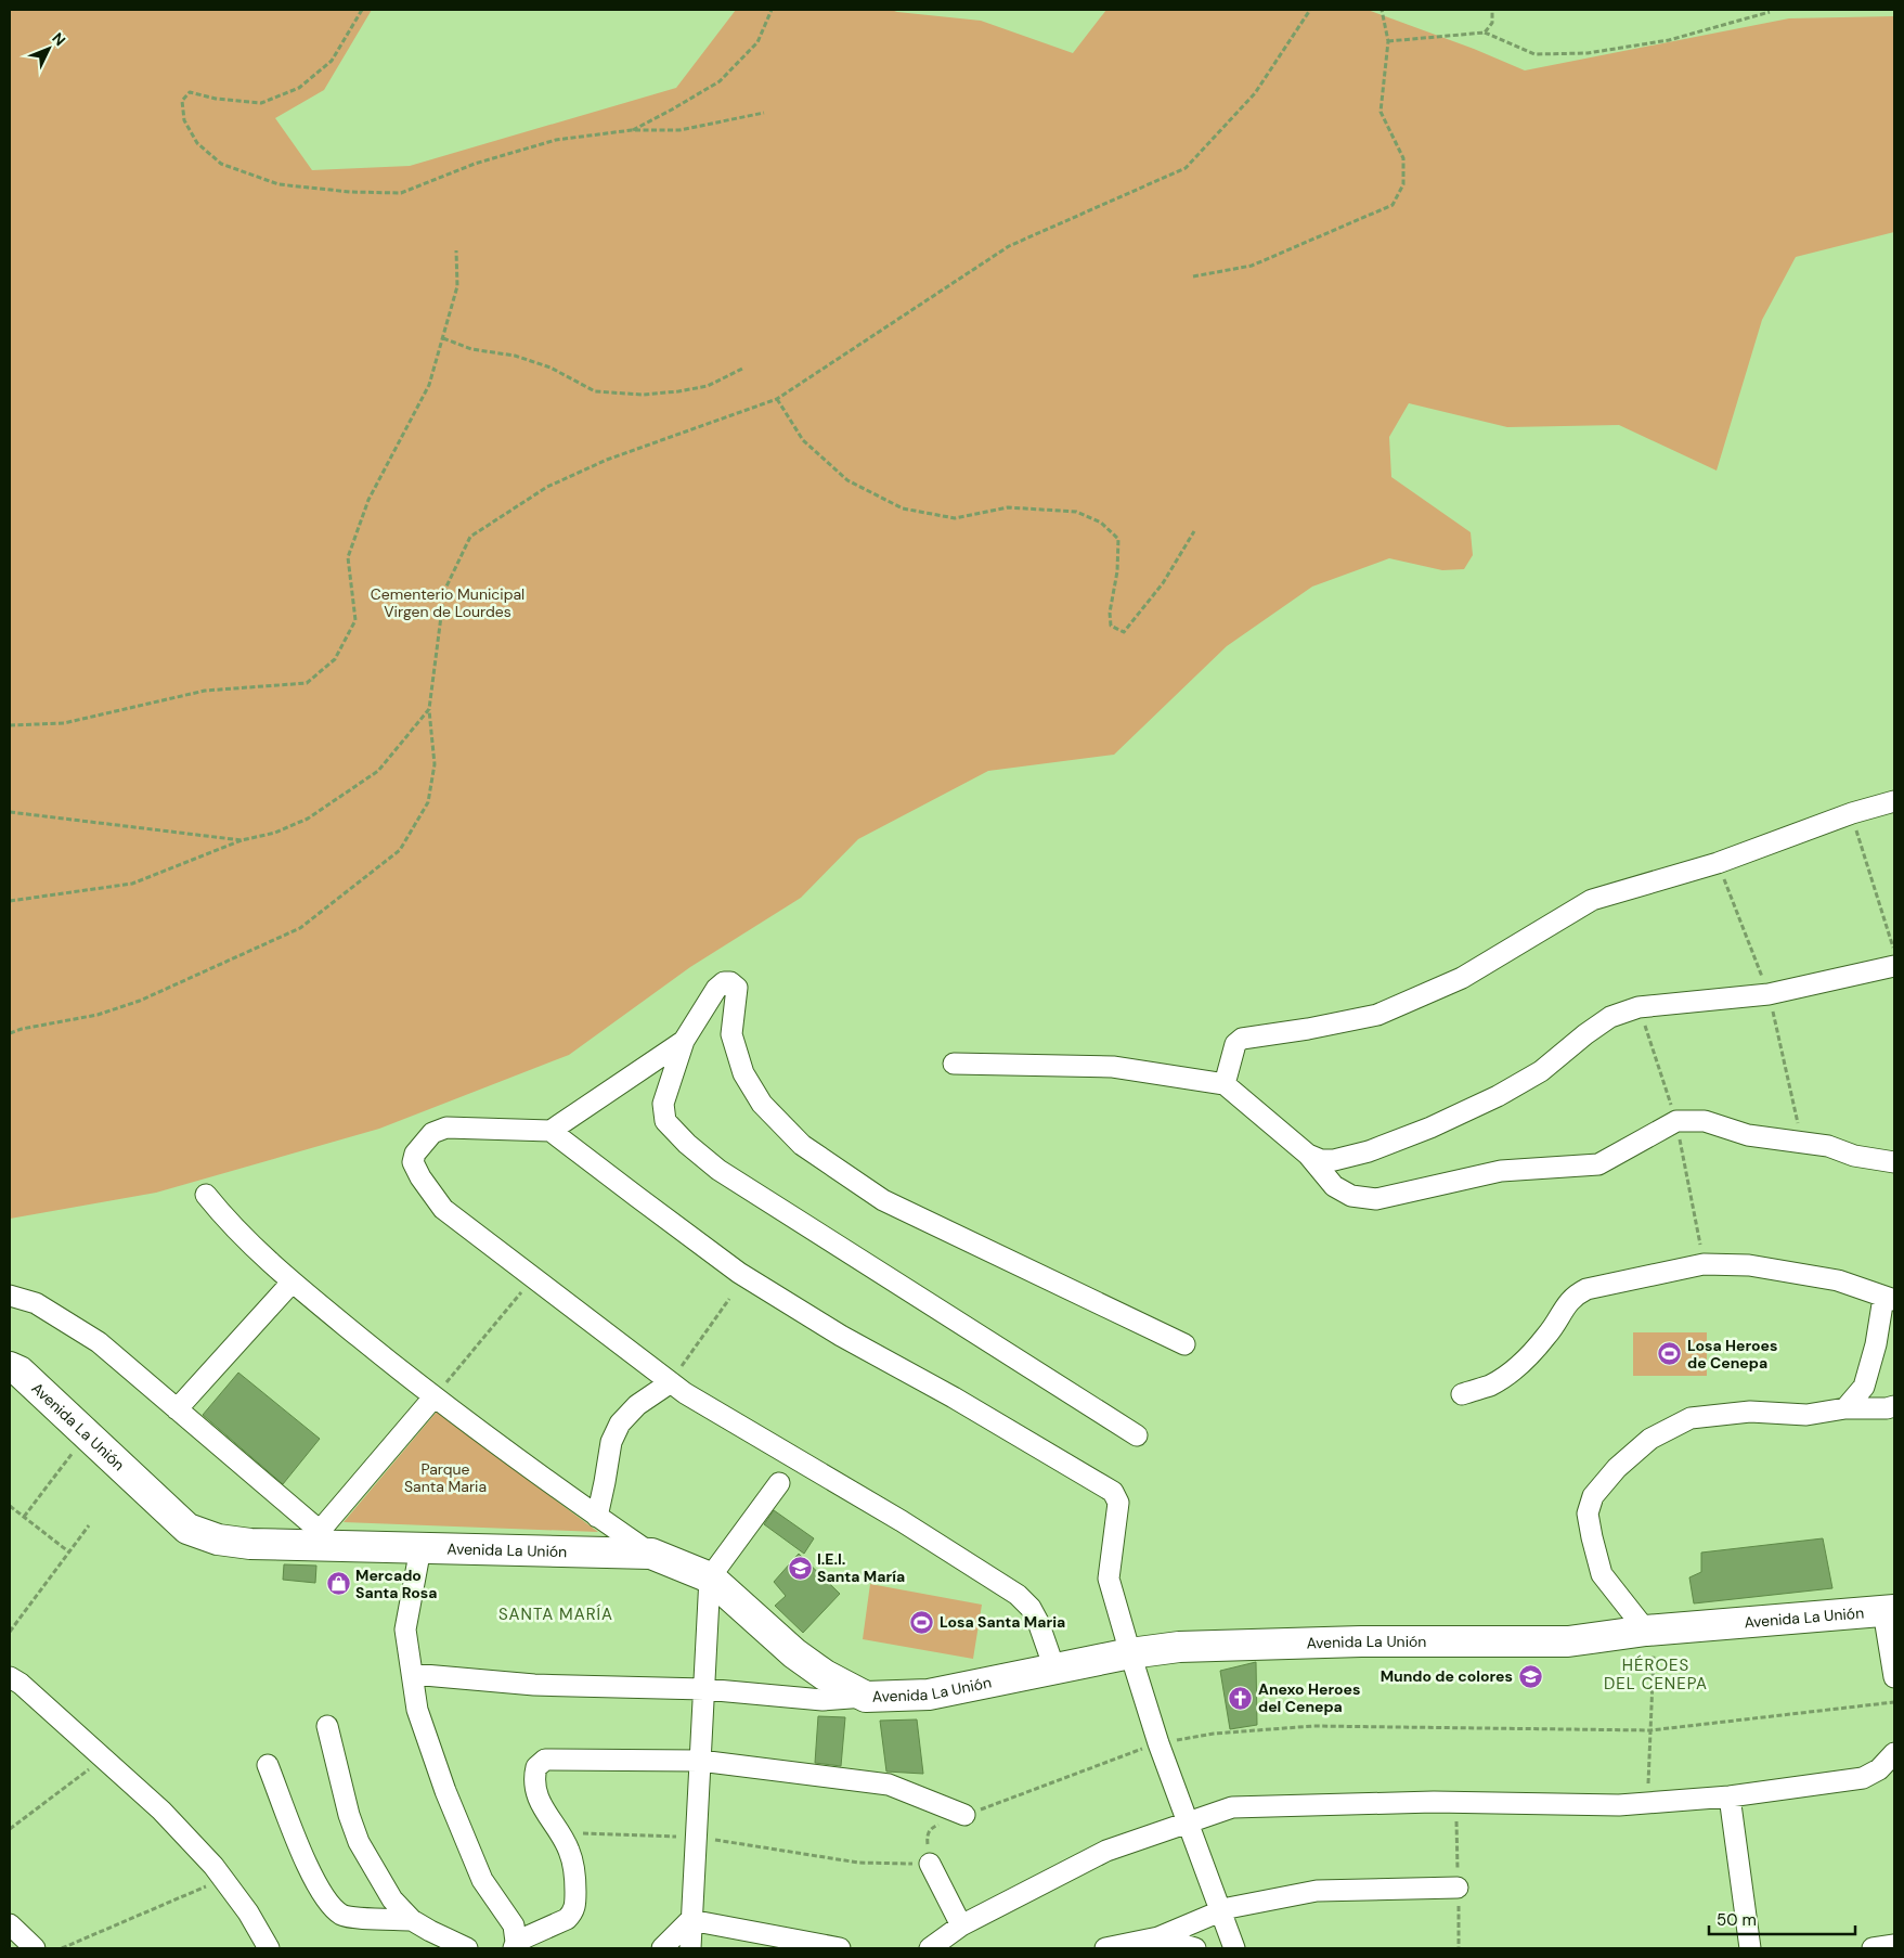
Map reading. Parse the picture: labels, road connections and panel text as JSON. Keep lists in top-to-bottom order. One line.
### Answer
{"streets":{"main road":["Avenida La Unión"]},"districts":["SANTA MARÍA","HÉROES DEL CENEPA"],"parks":["Cementerio Municipal Virgen de Lourdes","Parque Santa Maria"],"places":{"sports":["Losa Heroes de Cenepa","Losa Santa Maria"],"school or university":["I.E.I. Santa María","Mundo de colores"],"shop":["Mercado Santa Rosa"],"church":["Anexo Heroes del Cenepa"]},"scale_bar":"50 m","north":"top right"}
